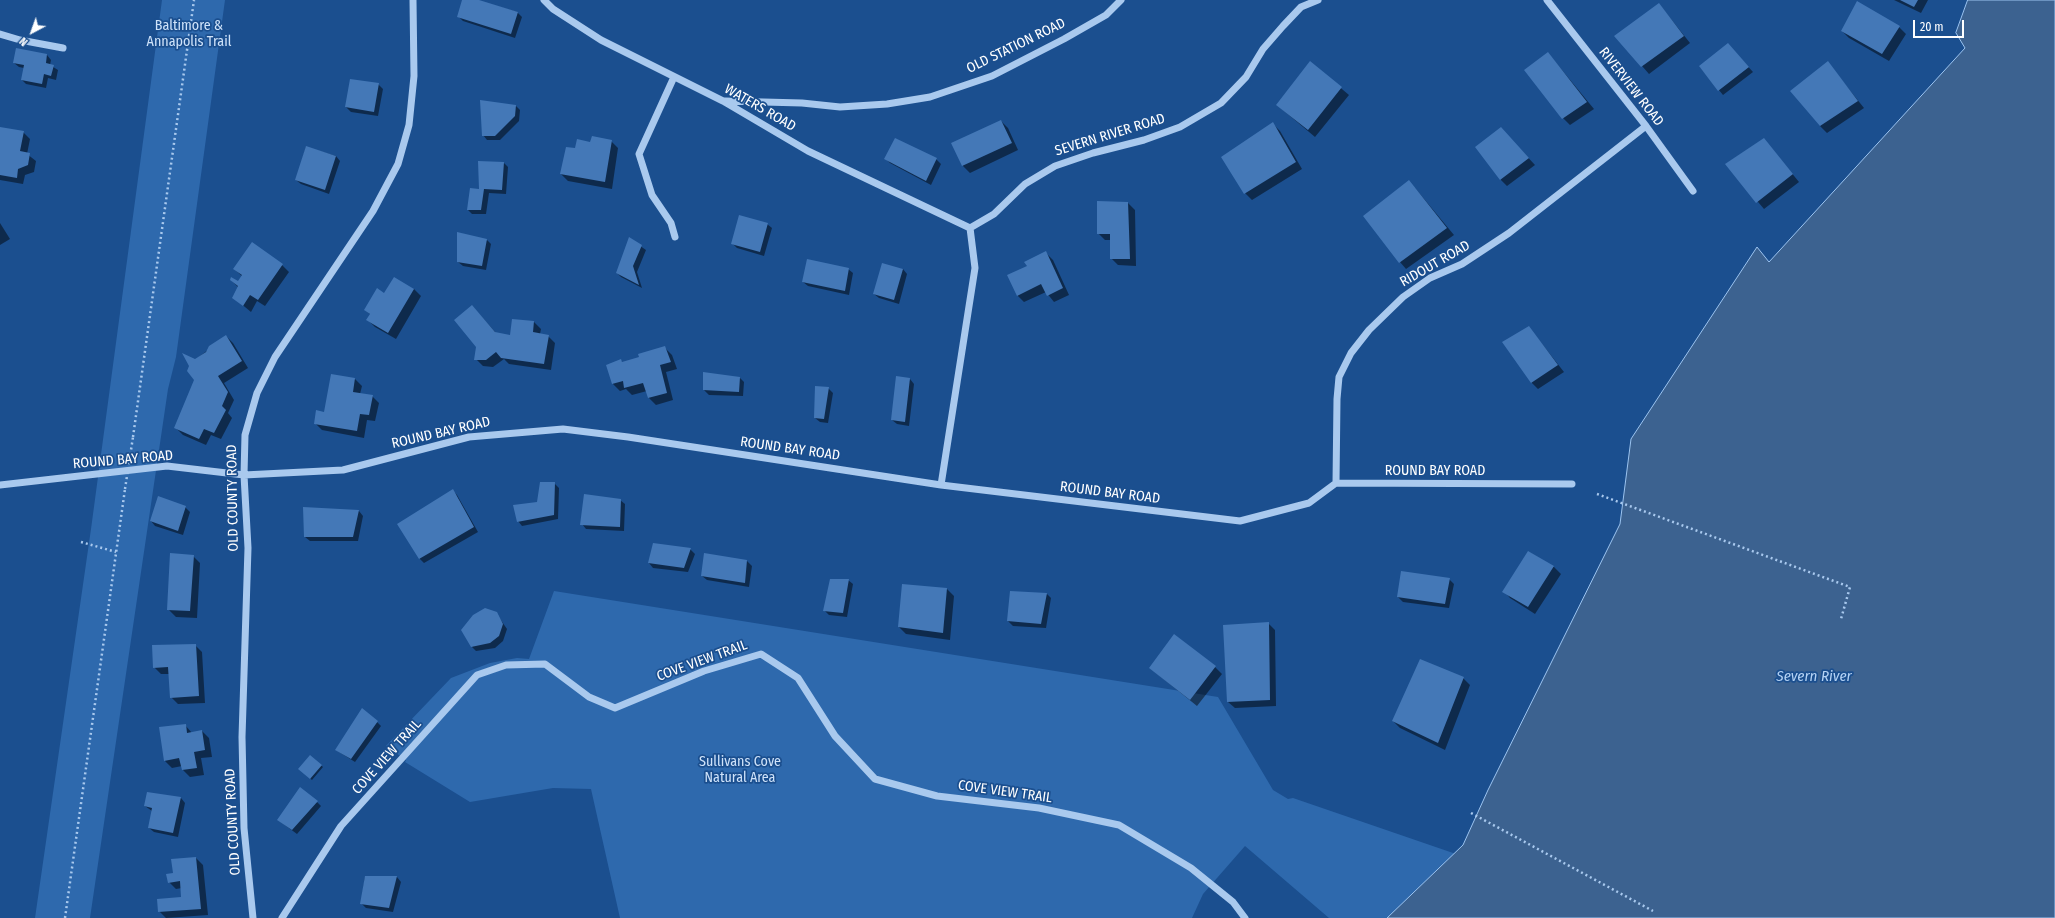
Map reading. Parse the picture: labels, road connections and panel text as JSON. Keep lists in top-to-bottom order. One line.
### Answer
{"streets":{"street":["OLD STATION ROAD","RIVERVIEW ROAD","WATERS ROAD","SEVERN RIVER ROAD","RIDOUT ROAD","ROUND BAY ROAD","OLD COUNTY ROAD","COVE VIEW TRAIL"]},"crossings":[["OLD STATION ROAD","WATERS ROAD"],["RIVERVIEW ROAD","RIDOUT ROAD"],["WATERS ROAD","SEVERN RIVER ROAD"],["RIDOUT ROAD","ROUND BAY ROAD"],["ROUND BAY ROAD","OLD COUNTY ROAD"]],"water":["Severn River"],"parks":["Baltimore & Annapolis Trail","Sullivans Cove Natural Area"],"scale_bar":"20 m","north":"bottom left"}
